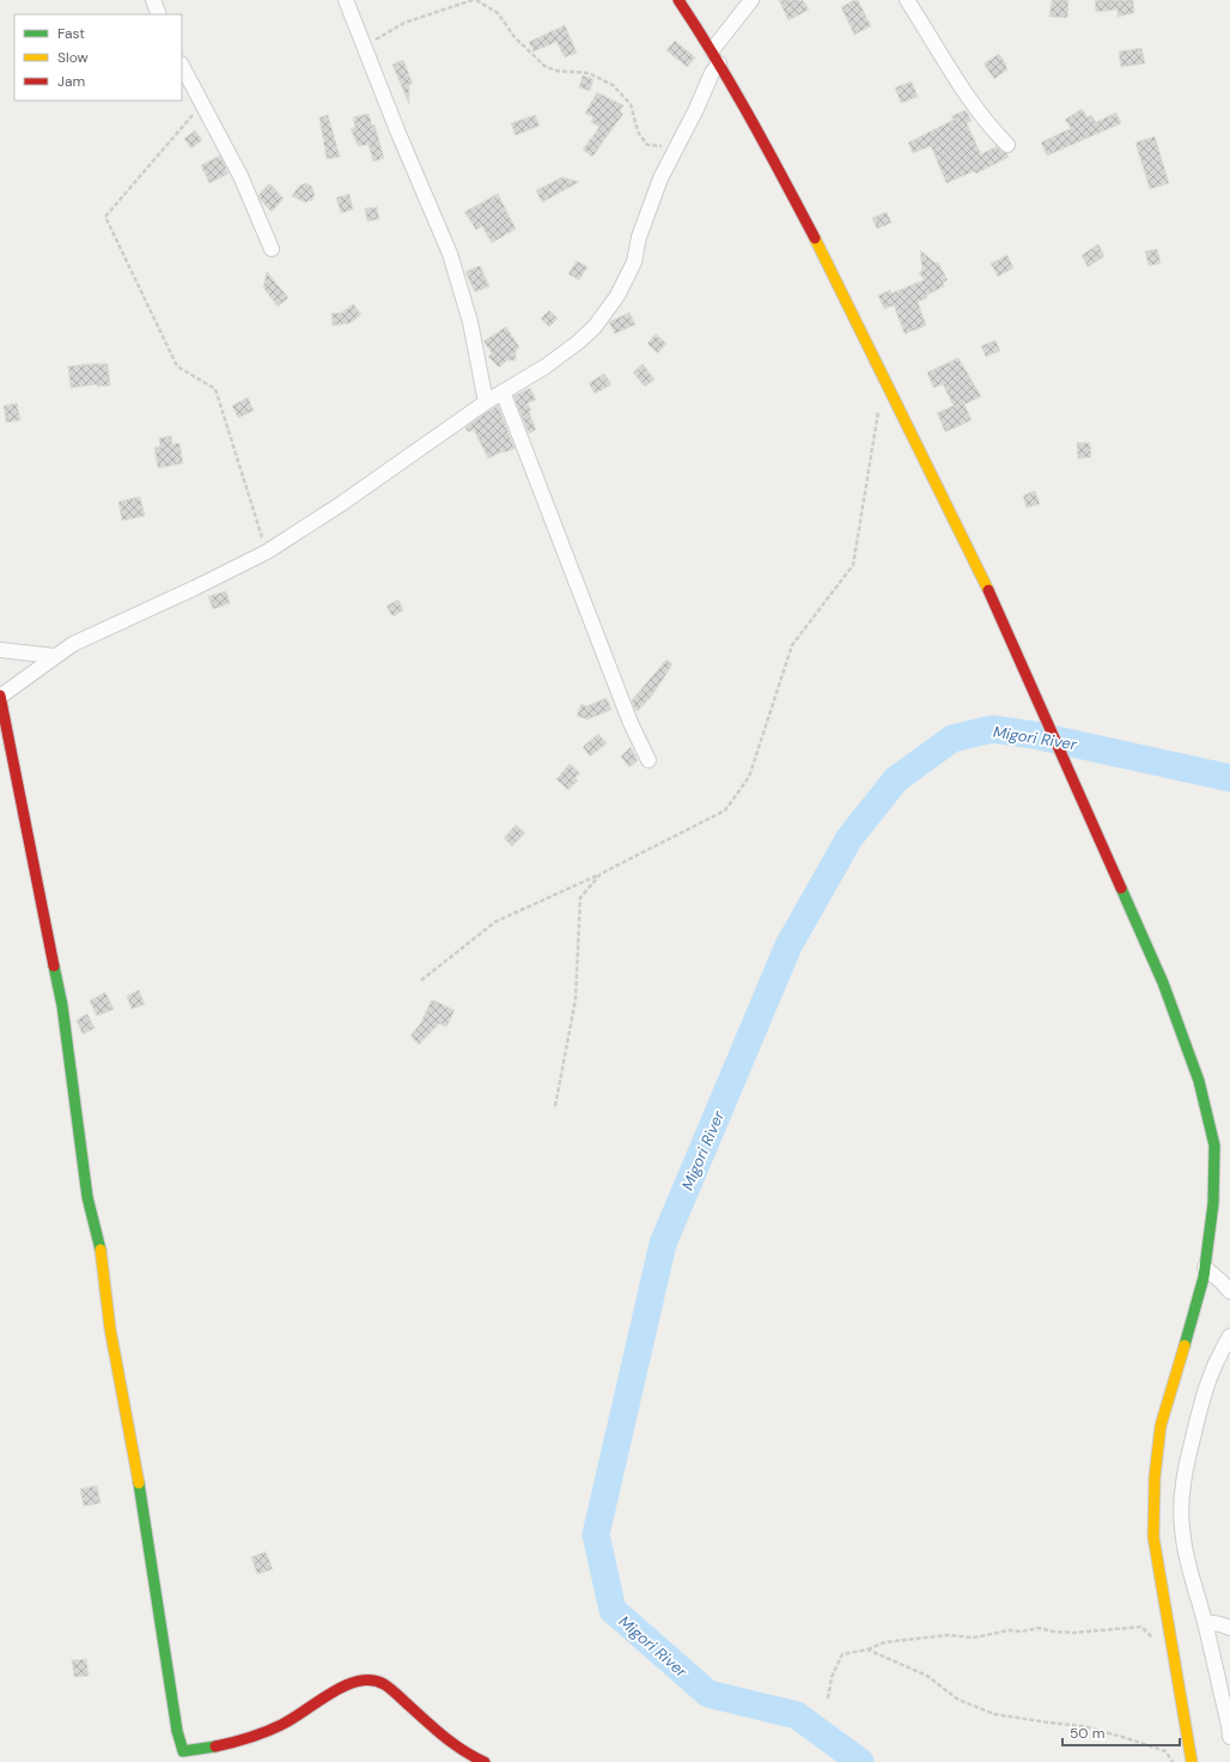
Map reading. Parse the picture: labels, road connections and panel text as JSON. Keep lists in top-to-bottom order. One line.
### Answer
{"water":["Migori River"],"legend":["Fast","Slow","Jam"],"scale_bar":"50 m"}
